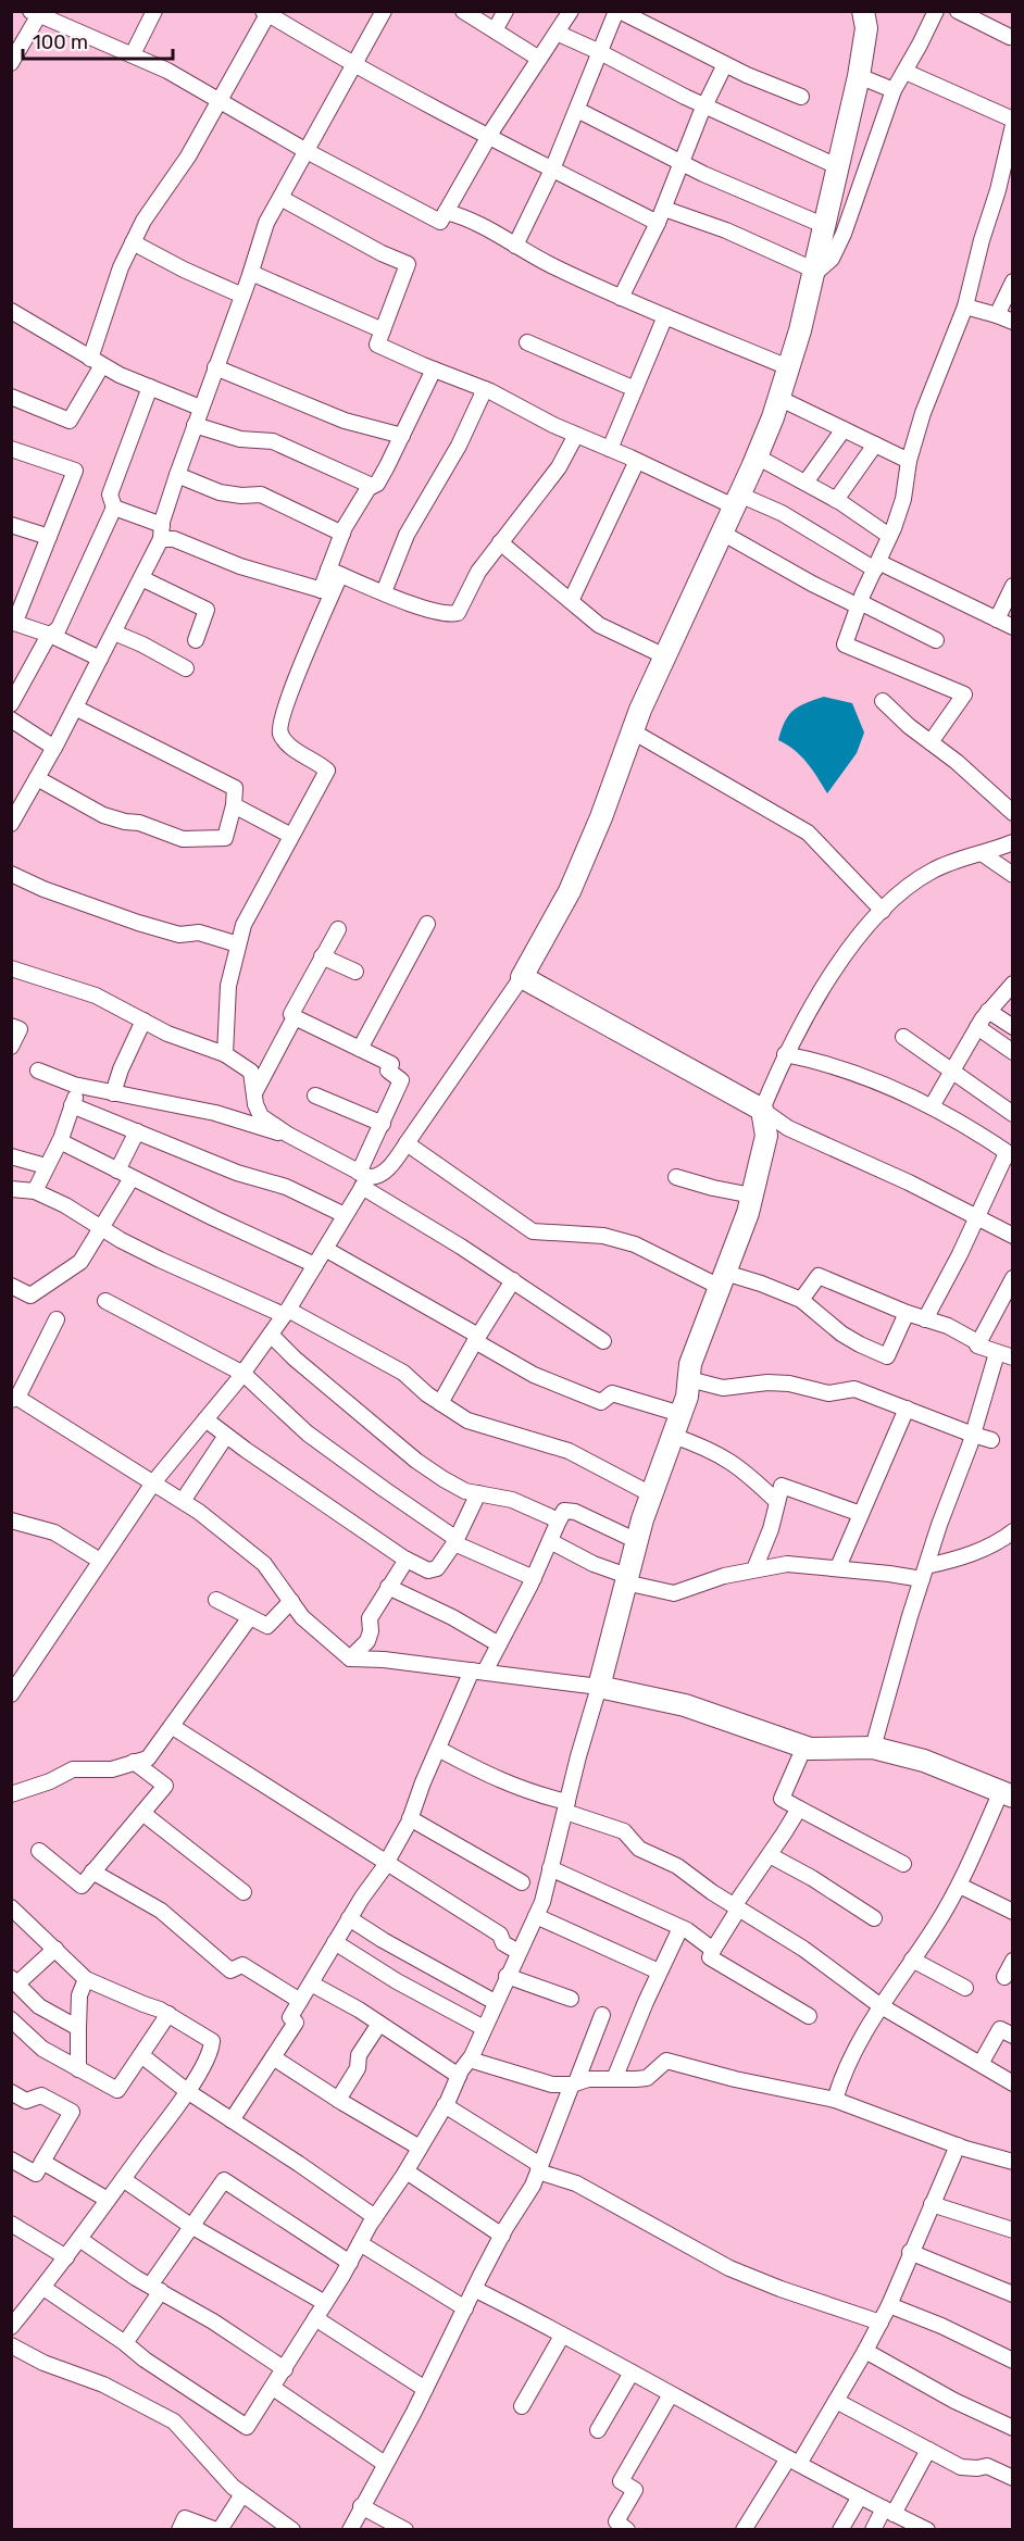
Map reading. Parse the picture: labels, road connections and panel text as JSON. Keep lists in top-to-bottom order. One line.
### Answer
{"scale_bar":"100 m"}
